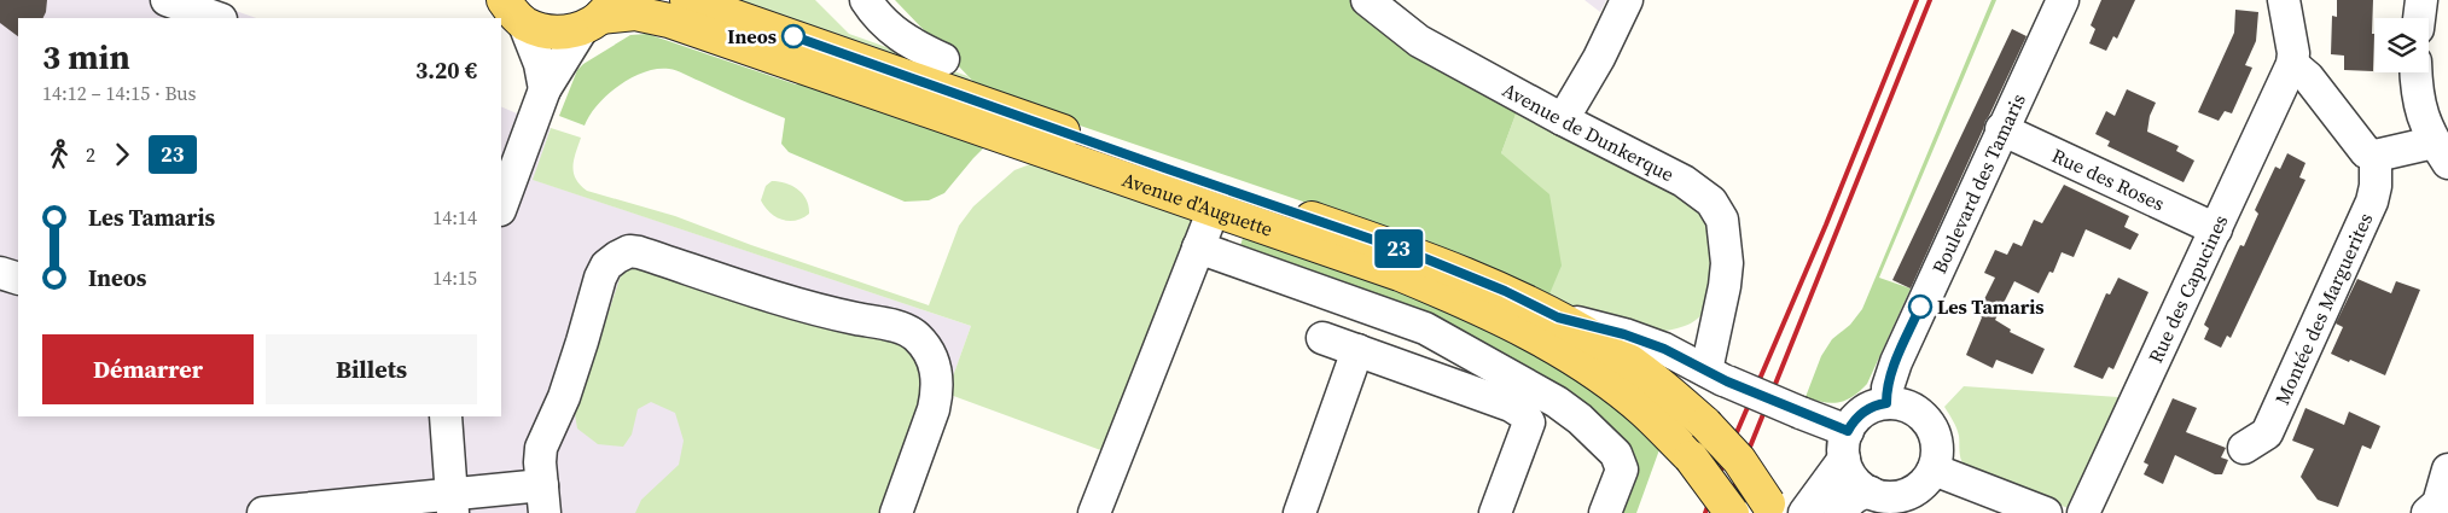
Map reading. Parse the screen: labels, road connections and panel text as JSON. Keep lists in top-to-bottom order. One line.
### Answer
{"streets":{"main road":["Avenue d'Auguette"],"street":["Avenue de Dunkerque","Rue des Roses","Boulevard des Tamaris","Rue des Capucines","Montée des Marguerites"]},"crossings":[["Rue des Roses","Boulevard des Tamaris"],["Rue des Roses","Rue des Capucines"]],"places":["Ineos","Les Tamaris"],"lines":["bus line 23"],"page":{"on_map":"23","heading":["3 min","14:12 – 14:15 · Bus","3.20 €"],"legs":["2","23"],"list":[{"name":"Les Tamaris","value":"14:14"},{"name":"Ineos","value":"14:15"}],"buttons":["Démarrer","Billets"]}}
